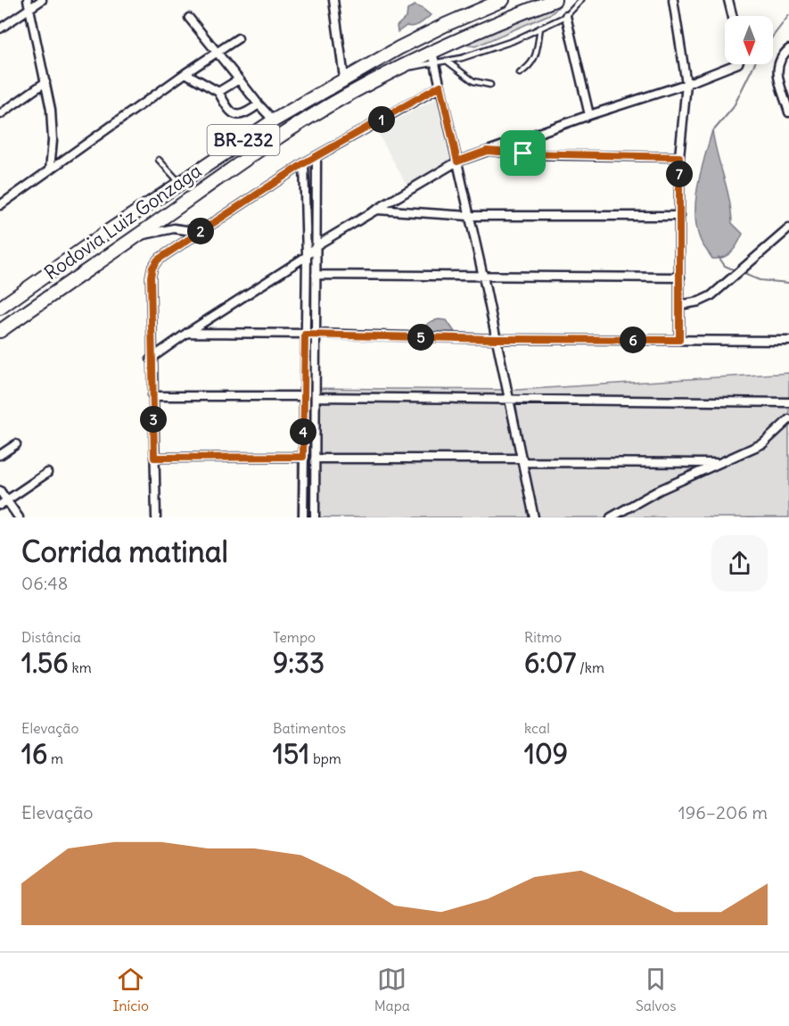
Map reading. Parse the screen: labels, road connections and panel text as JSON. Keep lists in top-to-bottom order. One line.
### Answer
{"streets":{"highway":["BR-232","Rodovia Luiz Gonzaga"]},"north":"bottom","page":{"pins":["1","7","2","5","6","3","4"],"heading":["Corrida matinal","06:48"],"stats":[["Distância","1.56 km"],["Tempo","9:33"],["Ritmo","6:07 /km"],["Elevação","16 m"],["Batimentos","151 bpm"],["kcal","109"]],"chart":["Elevação","196–206 m"],"tabs":["Início","Mapa","Salvos"]}}
